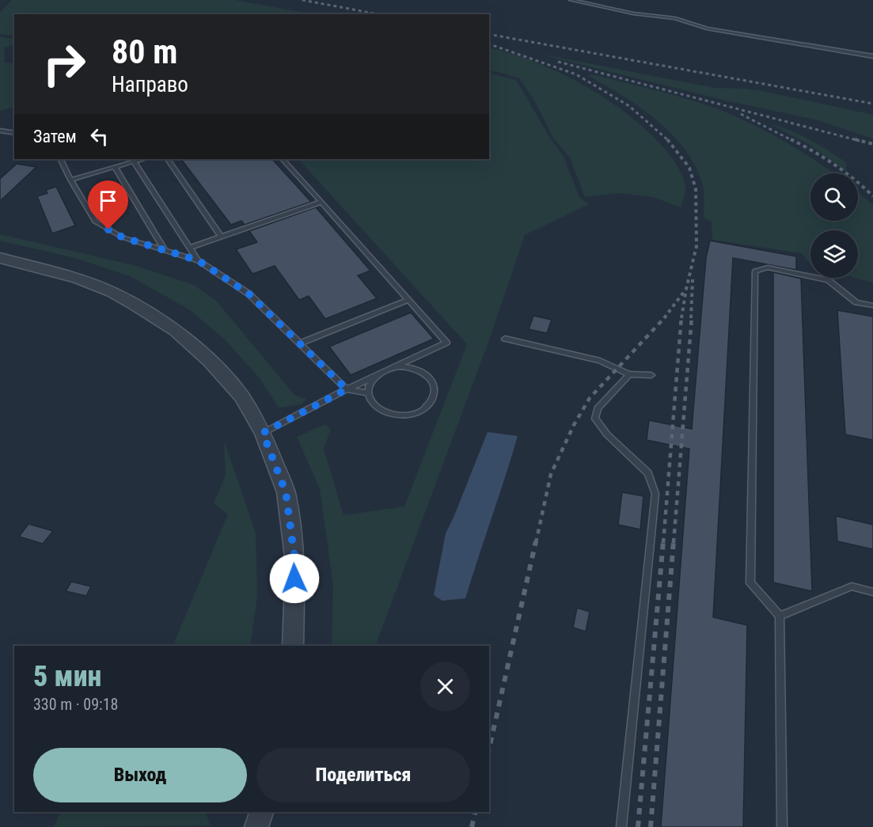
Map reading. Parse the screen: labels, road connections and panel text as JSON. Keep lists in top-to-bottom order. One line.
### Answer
{"page":{"turn":["80 m","Направо"],"then":"Затем","heading":["5 мин","330 m · 09:18"],"buttons":["Выход","Поделиться"]}}
